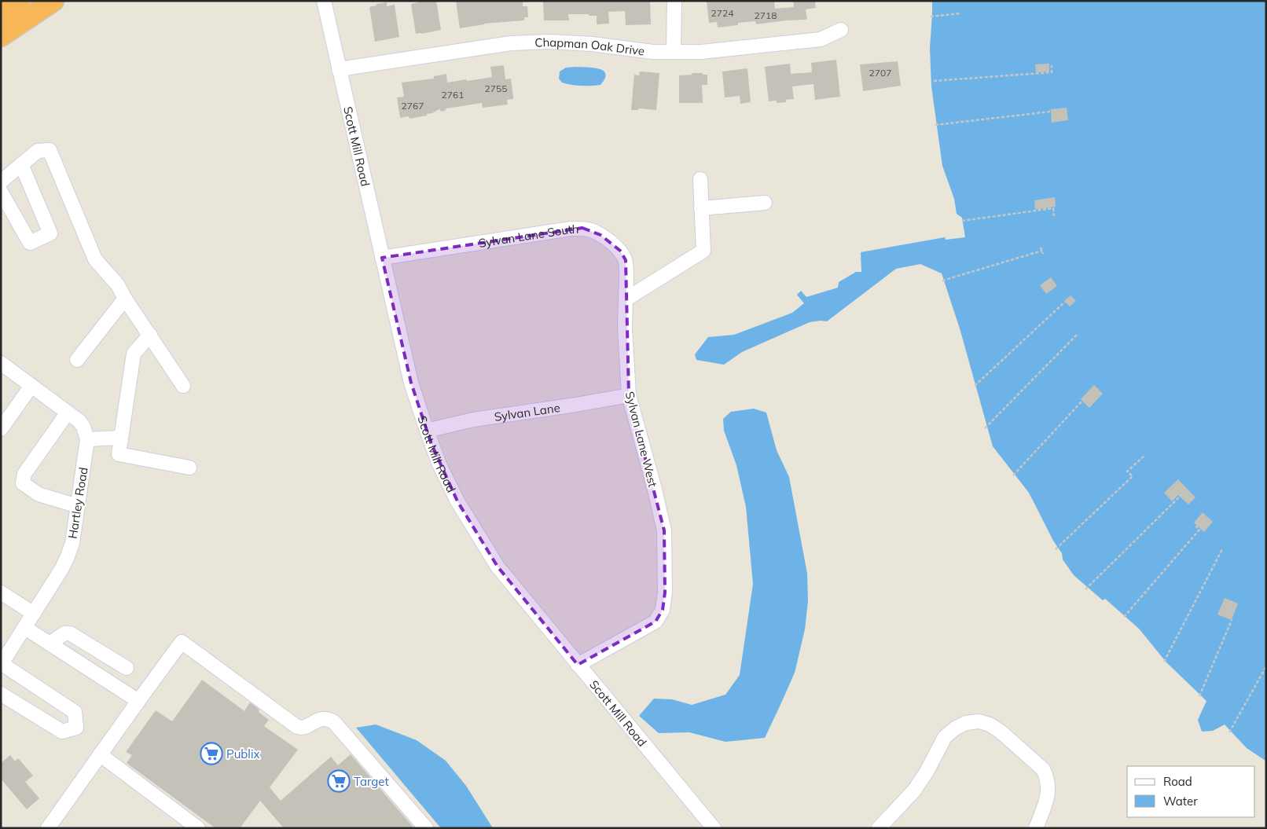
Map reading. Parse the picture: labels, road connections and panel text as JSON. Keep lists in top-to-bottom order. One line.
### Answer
{"streets":{"street":["Chapman Oak Drive","Scott Mill Road","Sylvan Lane South","Sylvan Lane","Sylvan Lane West","Hartley Road"]},"crossings":[["Chapman Oak Drive","Scott Mill Road"],["Scott Mill Road","Sylvan Lane South"],["Scott Mill Road","Sylvan Lane"],["Scott Mill Road","Sylvan Lane West"],["Sylvan Lane South","Sylvan Lane West"],["Sylvan Lane","Sylvan Lane West"]],"places":{"supermarket":["Publix","Target"]},"house_numbers":["2724","2718","2707","2755","2761","2767"],"legend":["Road","Water"]}
